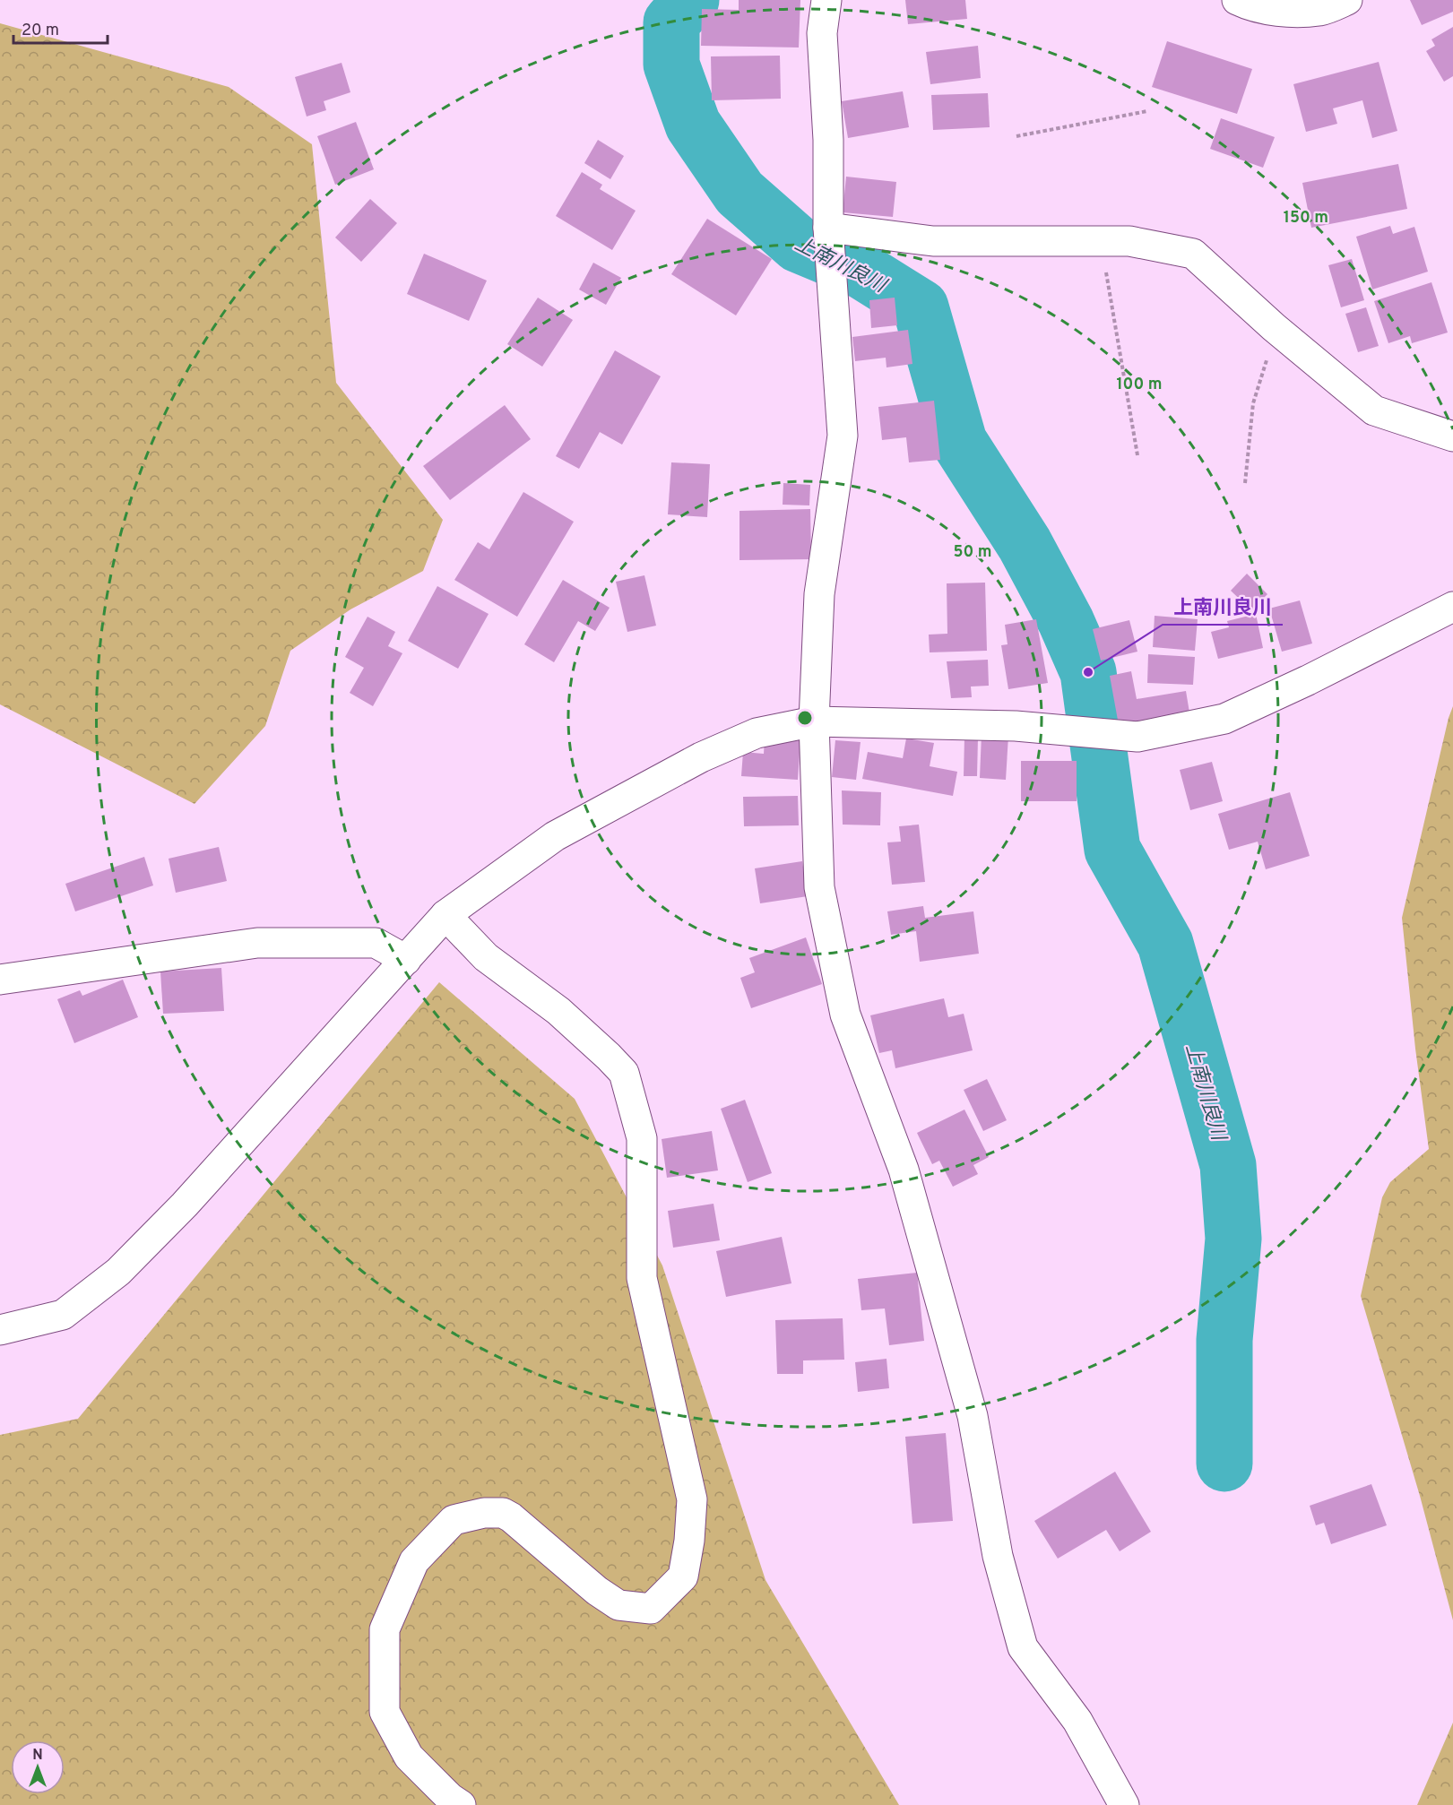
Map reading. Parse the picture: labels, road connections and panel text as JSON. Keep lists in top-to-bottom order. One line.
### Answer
{"water":["上南川良川"],"places":["上南川良川"],"scale_bar":"20 m","north":"top","rings":["150 m","100 m","50 m"]}
